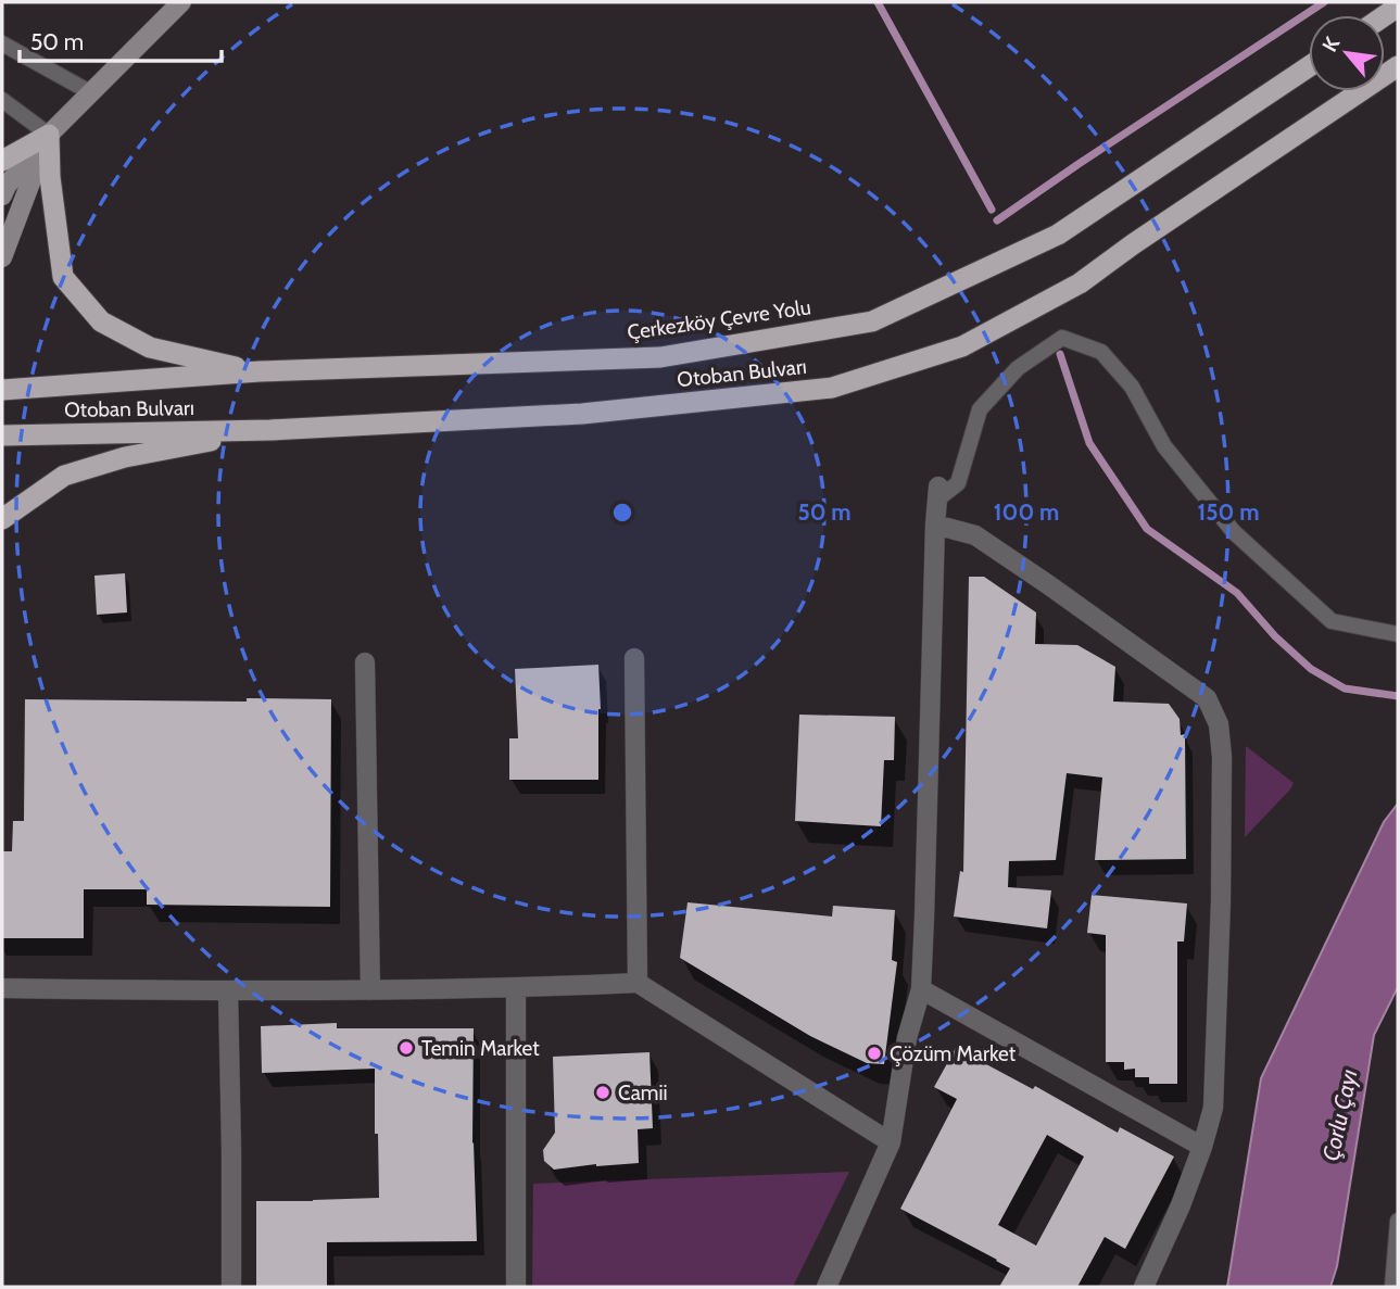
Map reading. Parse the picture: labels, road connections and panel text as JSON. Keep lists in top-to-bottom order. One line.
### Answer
{"streets":{"highway":["Çerkezköy Çevre Yolu","Otoban Bulvarı"]},"water":["Çorlu Çayı"],"places":["Temin Market","Çözüm Market","Camii"],"scale_bar":"50 m","north":"top left","rings":["50 m","100 m","150 m"]}
